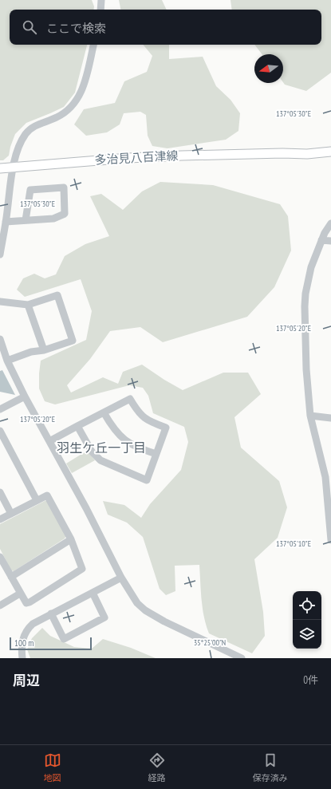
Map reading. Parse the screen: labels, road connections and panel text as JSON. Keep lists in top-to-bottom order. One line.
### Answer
{"streets":{"main road":["多治見八百津線"]},"districts":["羽生ケ丘一丁目"],"scale_bar":"100 m","north":"left","page":{"search":"ここで検索","scale":"100 m","heading":["周辺","0件"],"nav":["地図","経路","保存済み"]},"coordinates":["137°05'30\"E","137°05'20\"E","137°05'10\"E","35°25'00\"N"]}
